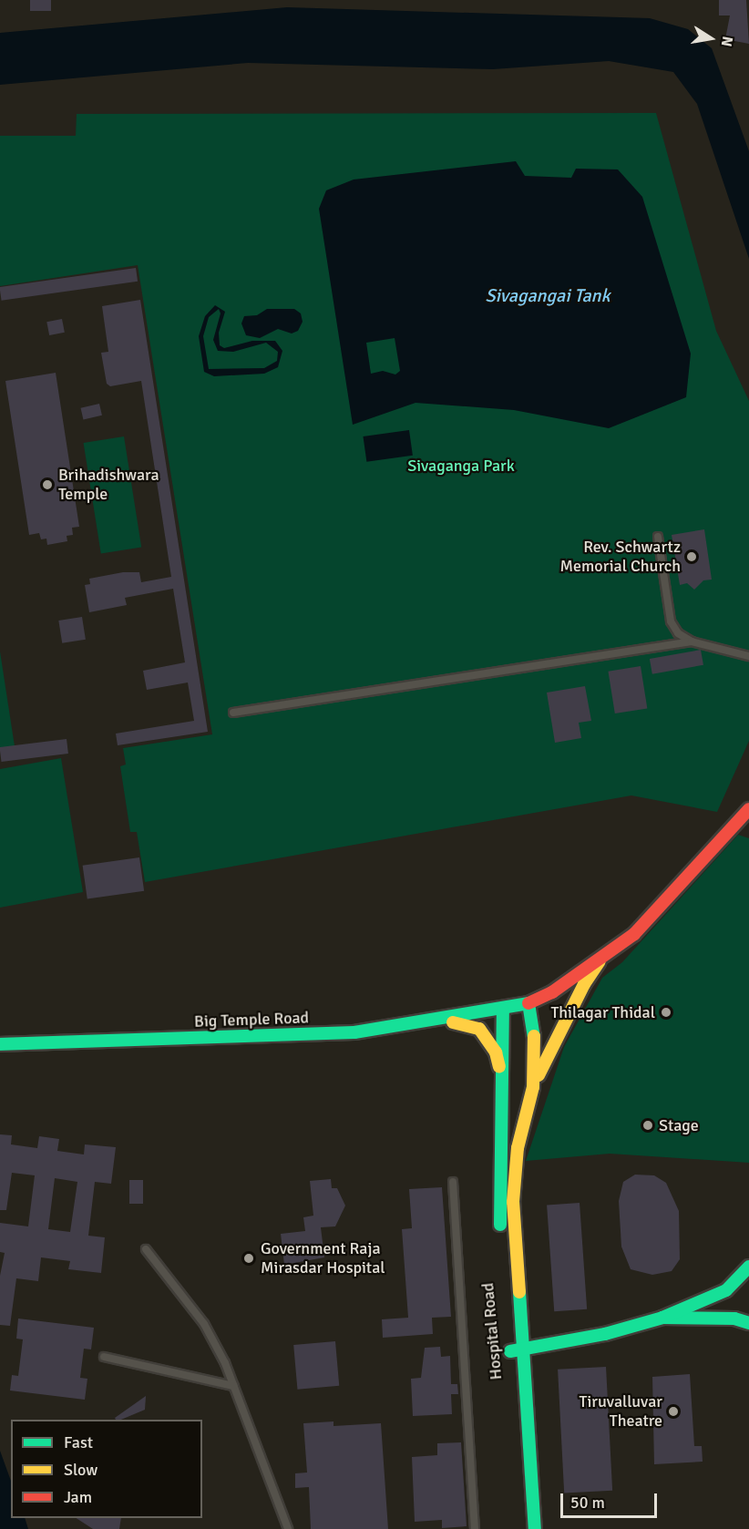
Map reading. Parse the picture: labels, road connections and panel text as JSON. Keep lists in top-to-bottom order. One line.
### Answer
{"streets":{"main road":["Big Temple Road","Hospital Road"]},"water":["Sivagangai Tank"],"parks":["Sivaganga Park"],"places":["Brihadishwara Temple","Rev. Schwartz Memorial Church","Thilagar Thidal","Stage","Government Raja Mirasdar Hospital","Tiruvalluvar Theatre"],"legend":["Fast","Slow","Jam"],"scale_bar":"50 m","north":"right"}
